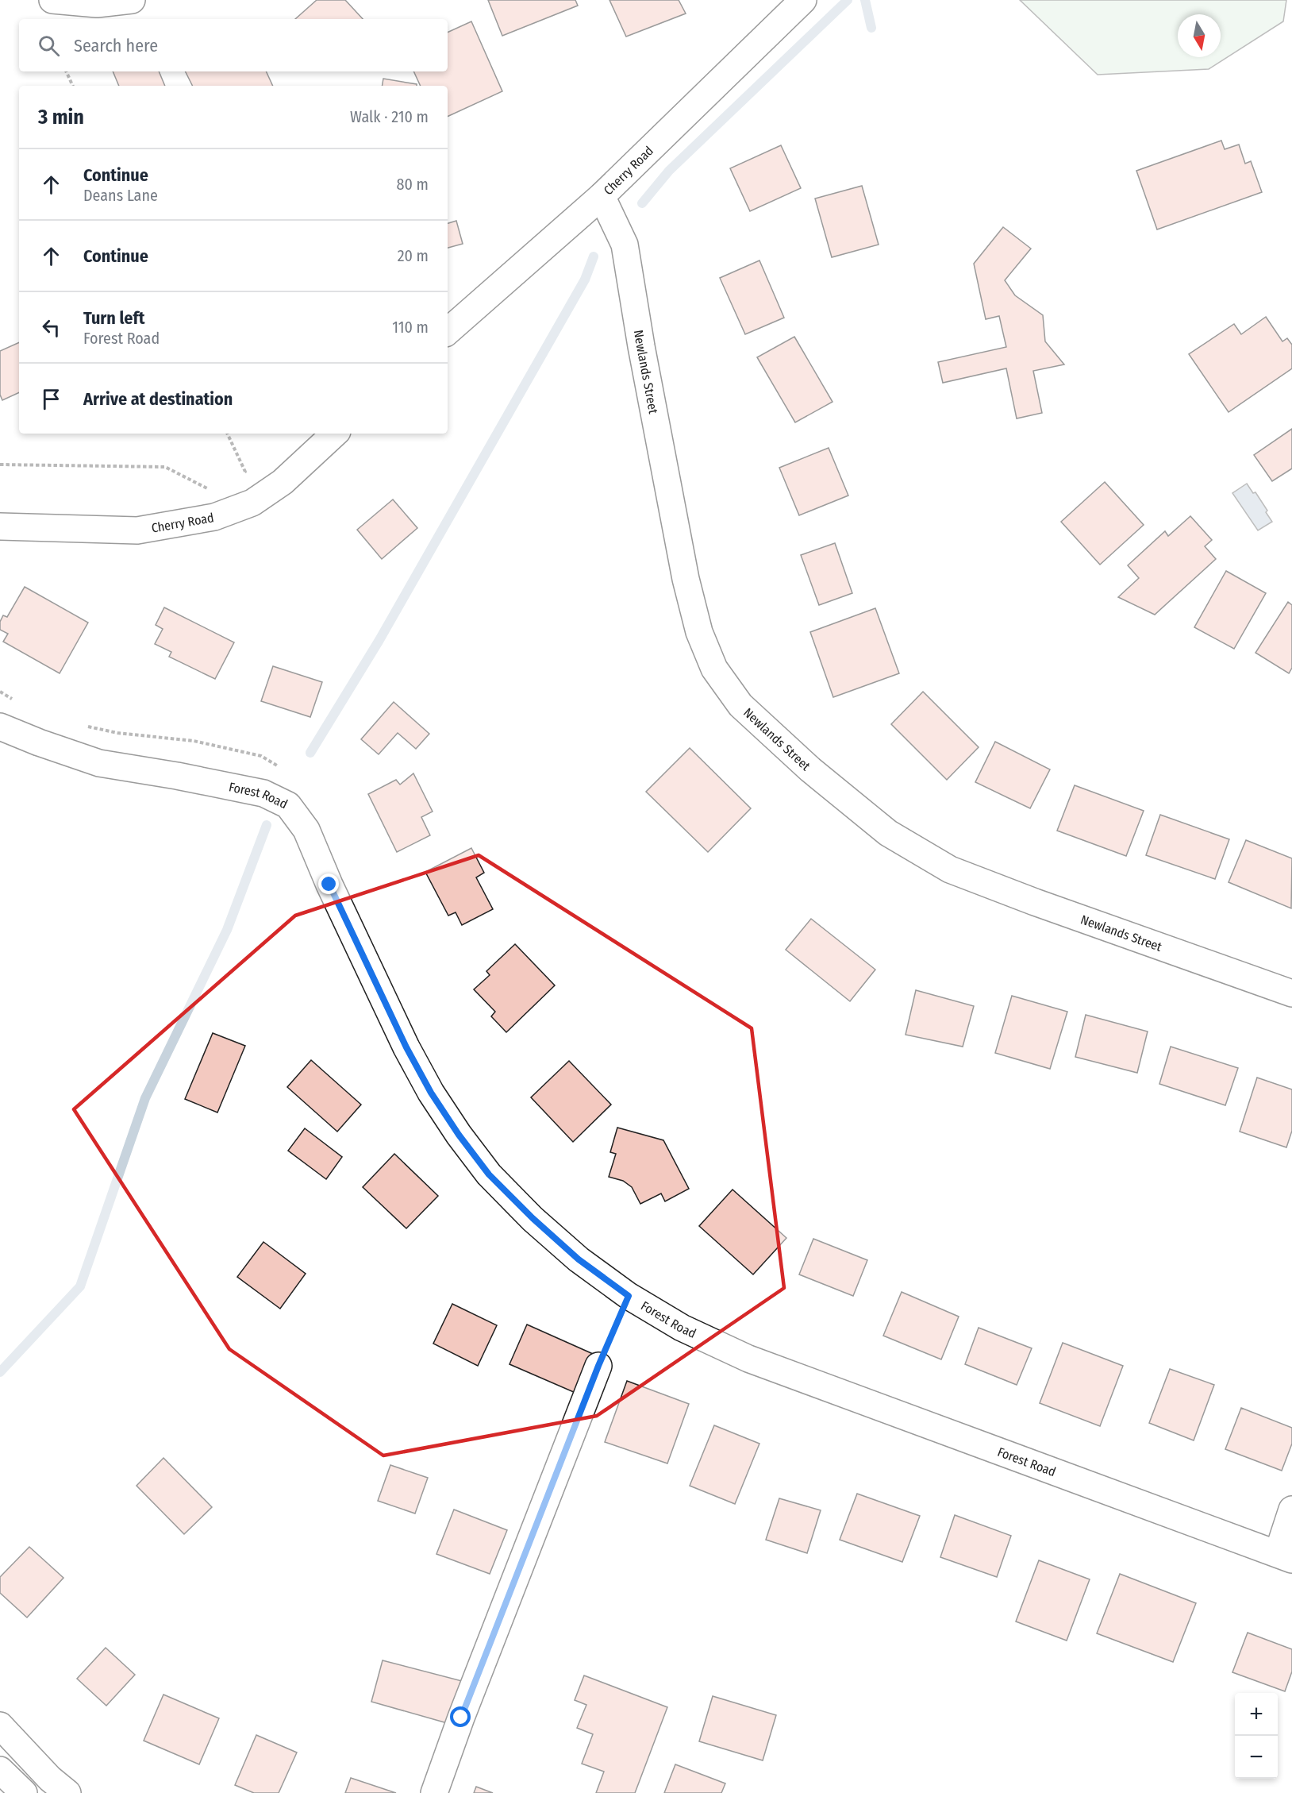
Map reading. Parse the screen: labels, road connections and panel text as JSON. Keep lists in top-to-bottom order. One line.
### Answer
{"streets":{"main road":["Cherry Road","Newlands Street","Forest Road"]},"crossings":[["Cherry Road","Newlands Street"]],"north":"bottom","page":{"search":"Search here","heading":["3 min","Walk · 210 m"],"list":[["Continue","Deans Lane","80 m"],["Continue","20 m"],["Turn left","Forest Road","110 m"],"Arrive at destination"],"map_buttons":["+","−"]}}
